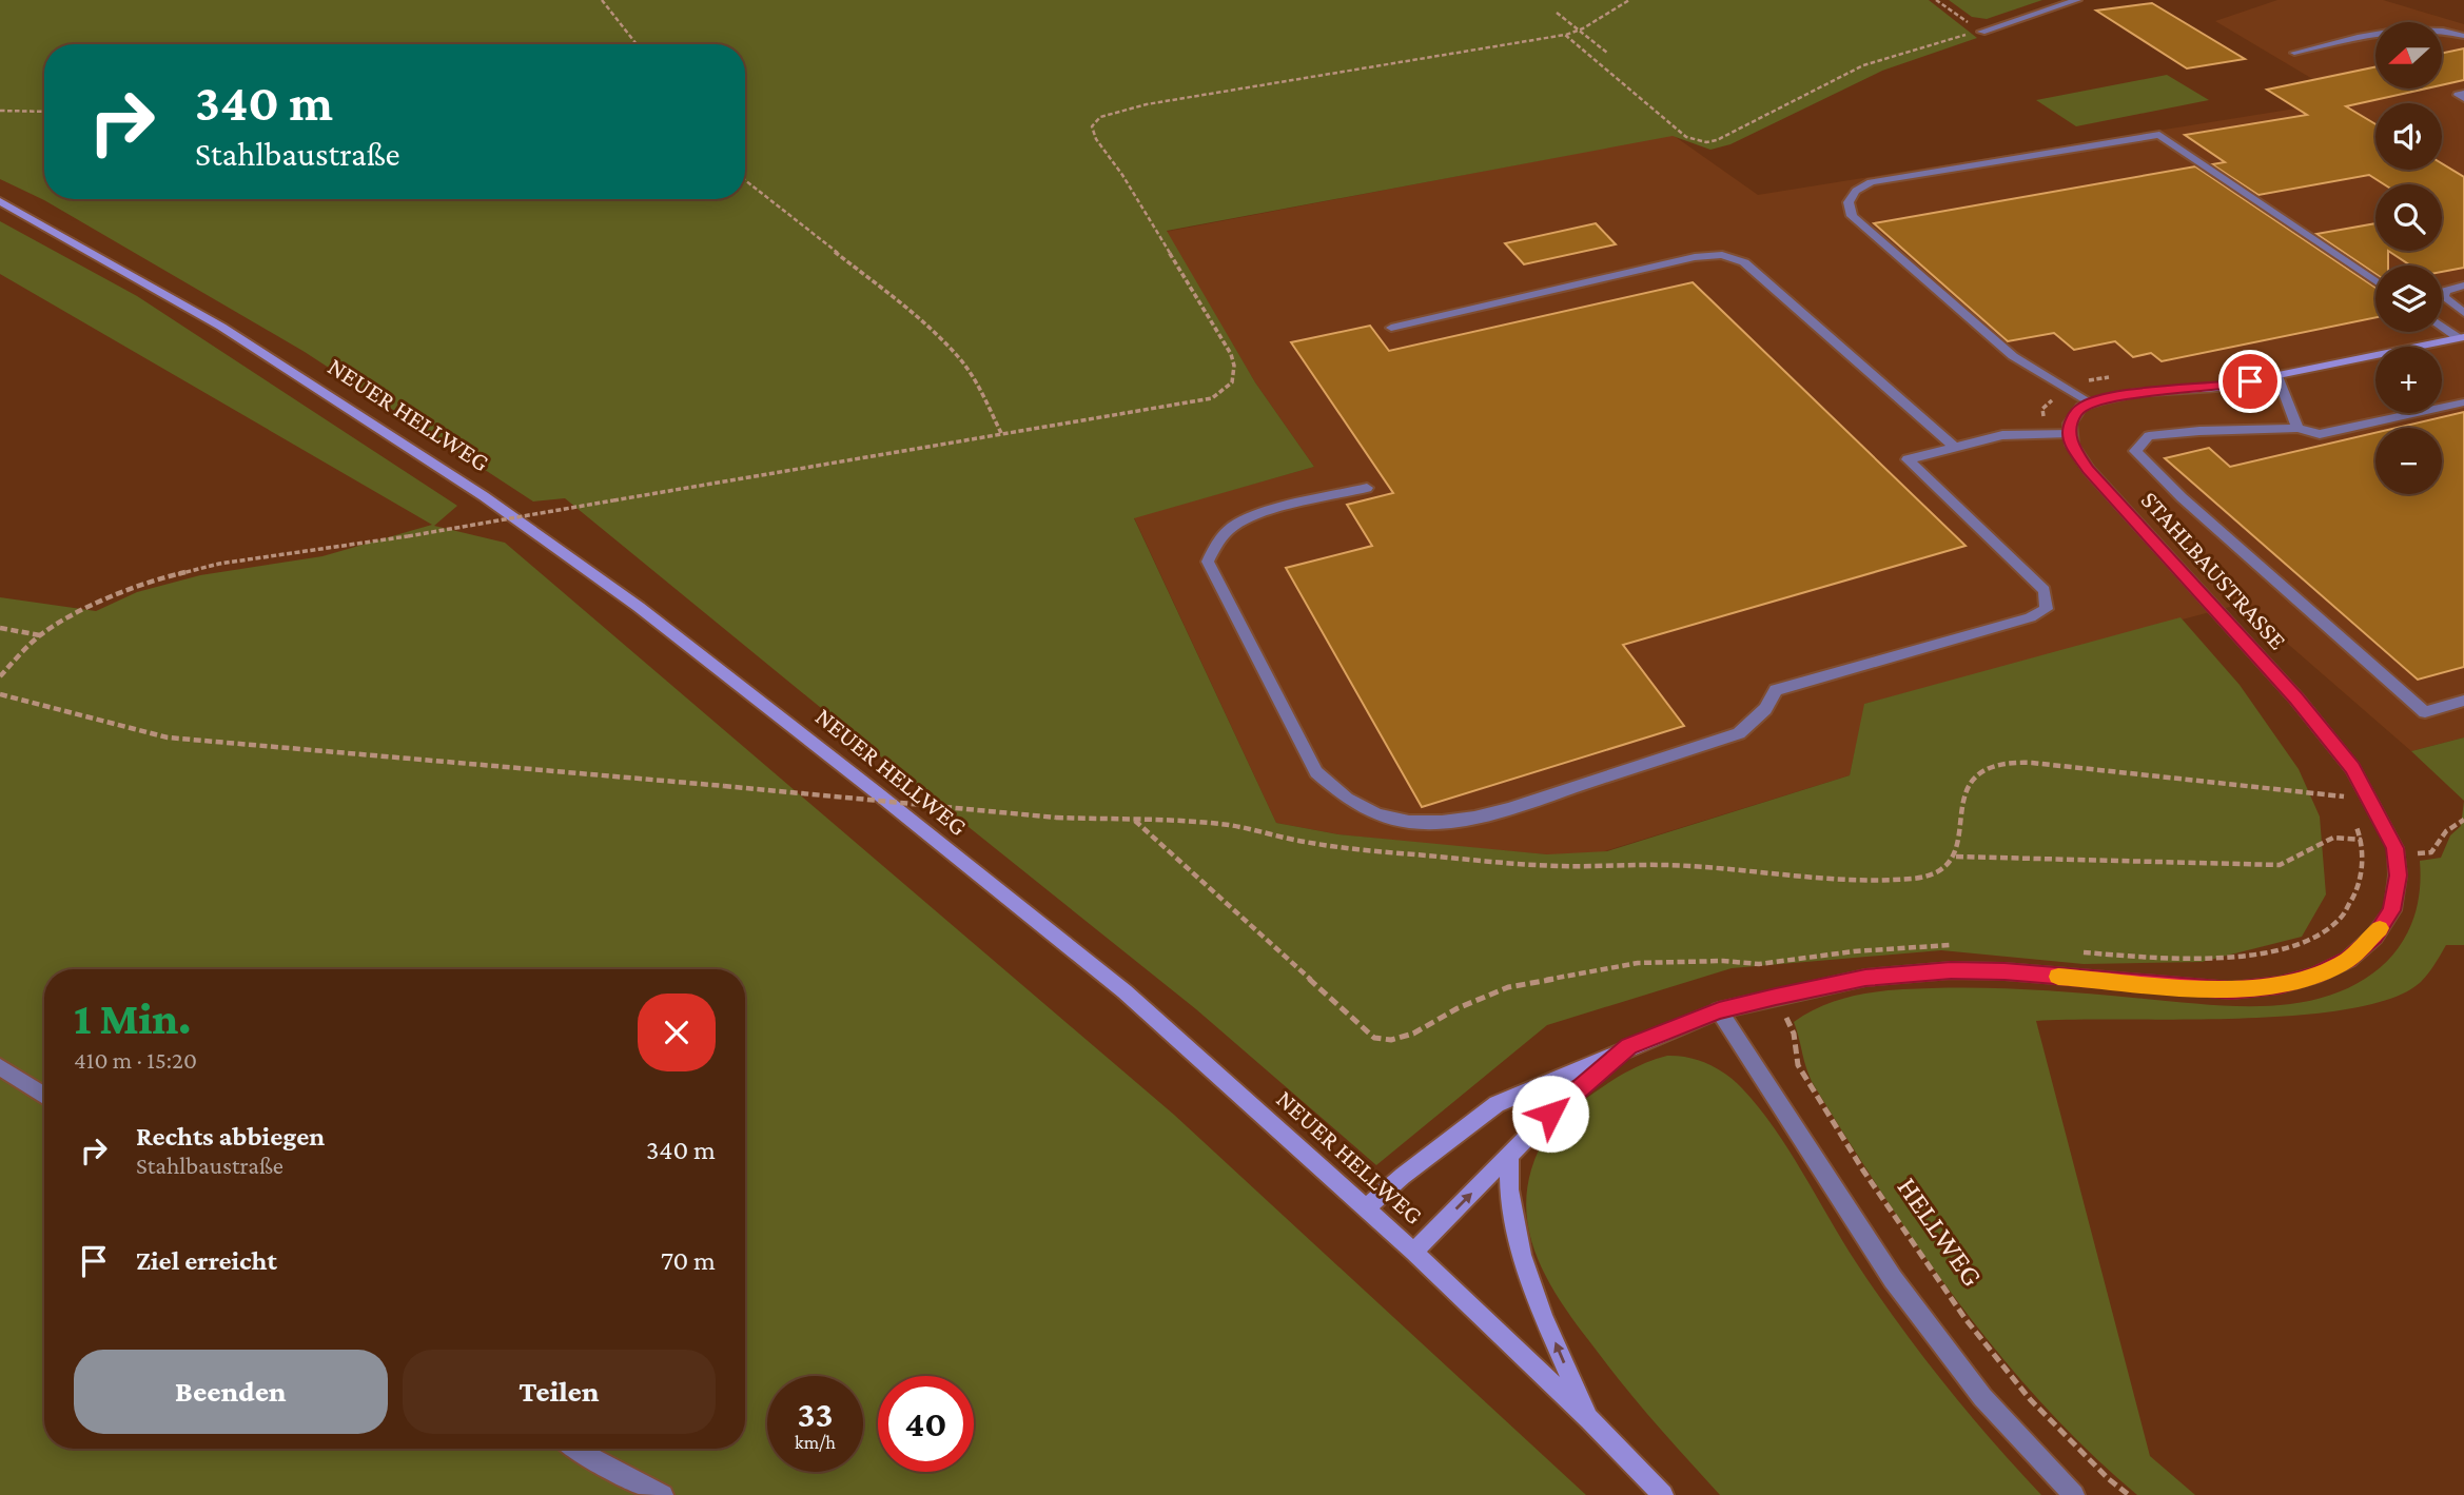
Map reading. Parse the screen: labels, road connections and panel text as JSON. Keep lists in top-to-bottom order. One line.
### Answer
{"streets":{"street":["NEUER HELLWEG","STAHLBAUSTRASSE"],"path":["HELLWEG"]},"crossings":[["NEUER HELLWEG","STAHLBAUSTRASSE"],["STAHLBAUSTRASSE","HELLWEG"]],"north":"left","page":{"map_buttons":["+","−"],"turn":["340 m","Stahlbaustraße"],"heading":["1 Min.","410 m · 15:20"],"list":[{"name":"Rechts abbiegen","note":"Stahlbaustraße","value":"340 m"},{"name":"Ziel erreicht","value":"70 m"}],"buttons":["Beenden","Teilen"],"speed":"33 km/h","limit":"40"}}
